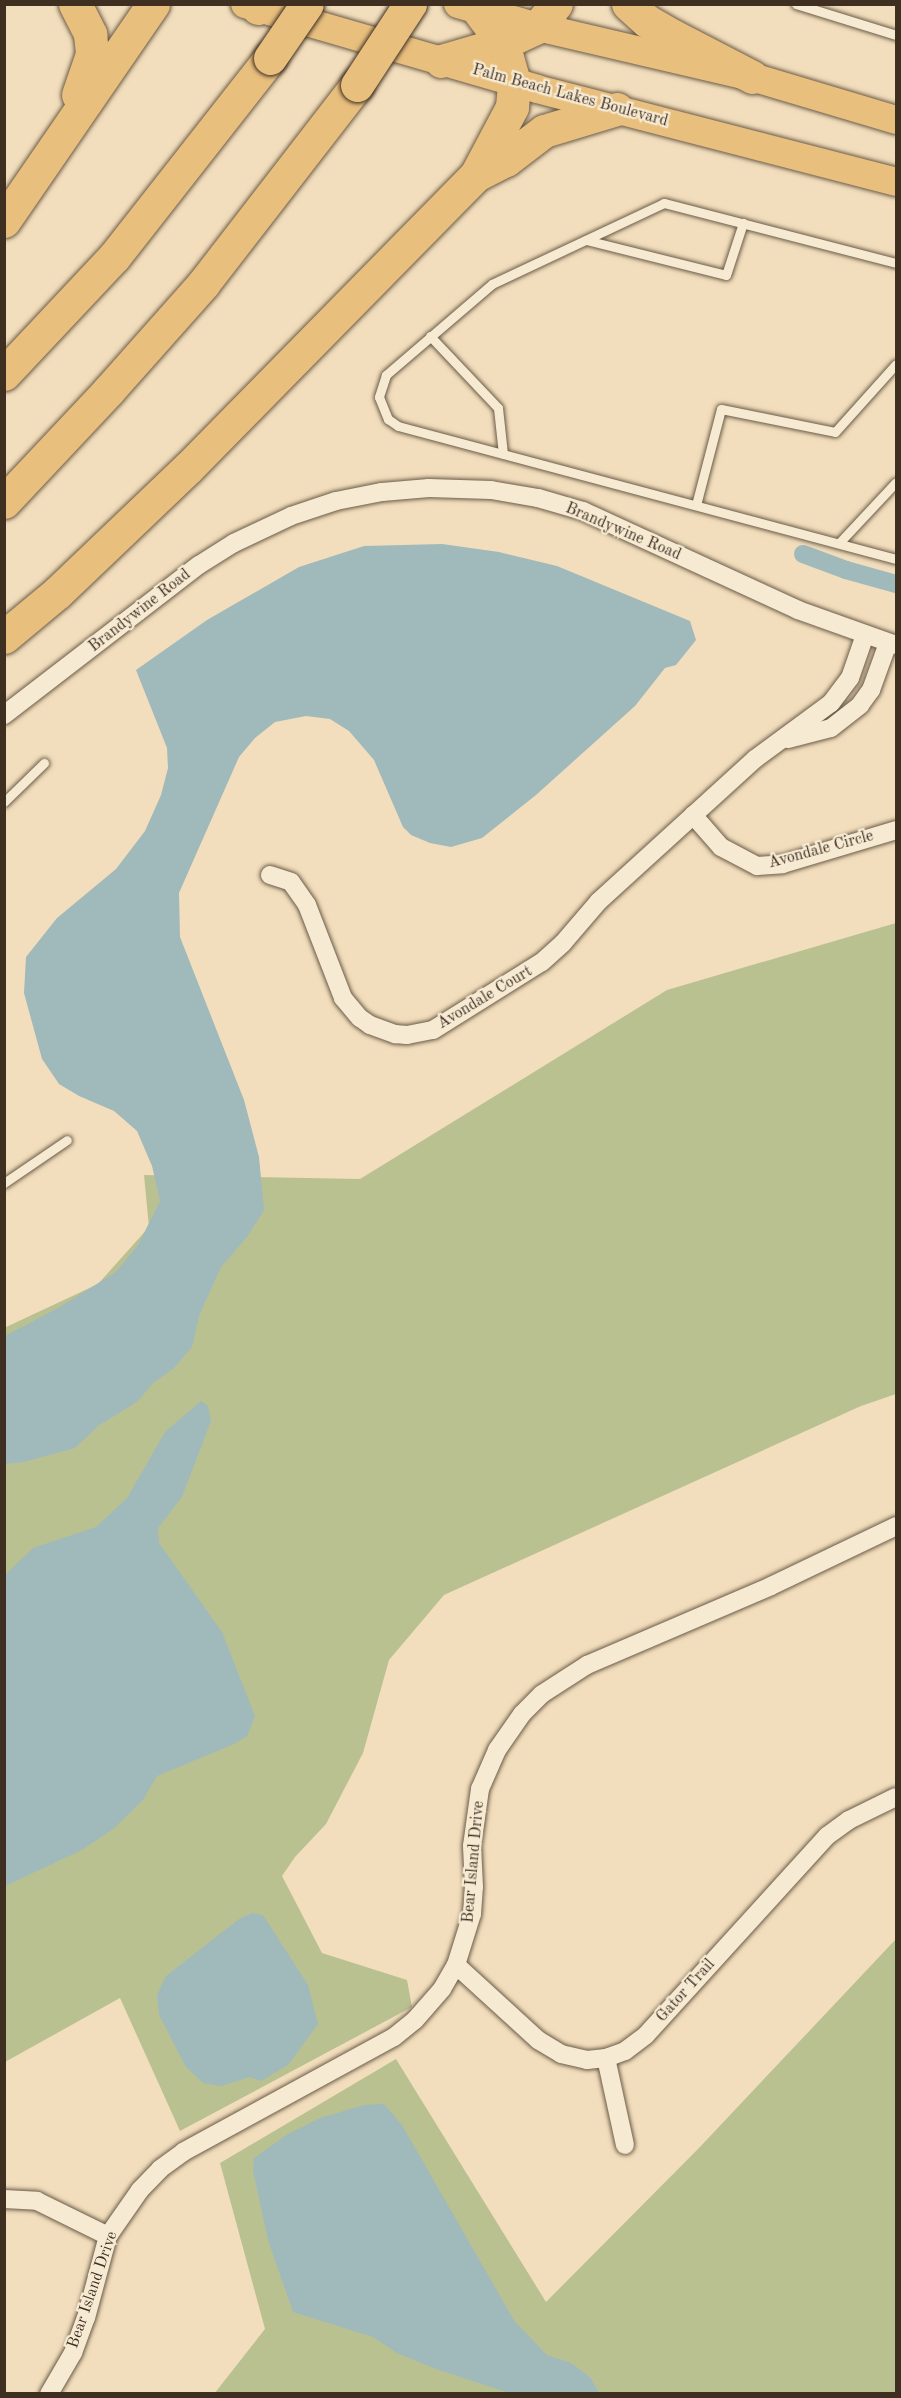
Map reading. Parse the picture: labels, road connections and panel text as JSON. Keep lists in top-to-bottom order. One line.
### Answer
{"streets":{"main road":["Palm Beach Lakes Boulevard"],"street":["Brandywine Road","Avondale Circle","Avondale Court","Bear Island Drive","Gator Trail"]},"crossings":[["Brandywine Road","Avondale Court"],["Avondale Circle","Avondale Court"],["Bear Island Drive","Gator Trail"]]}
